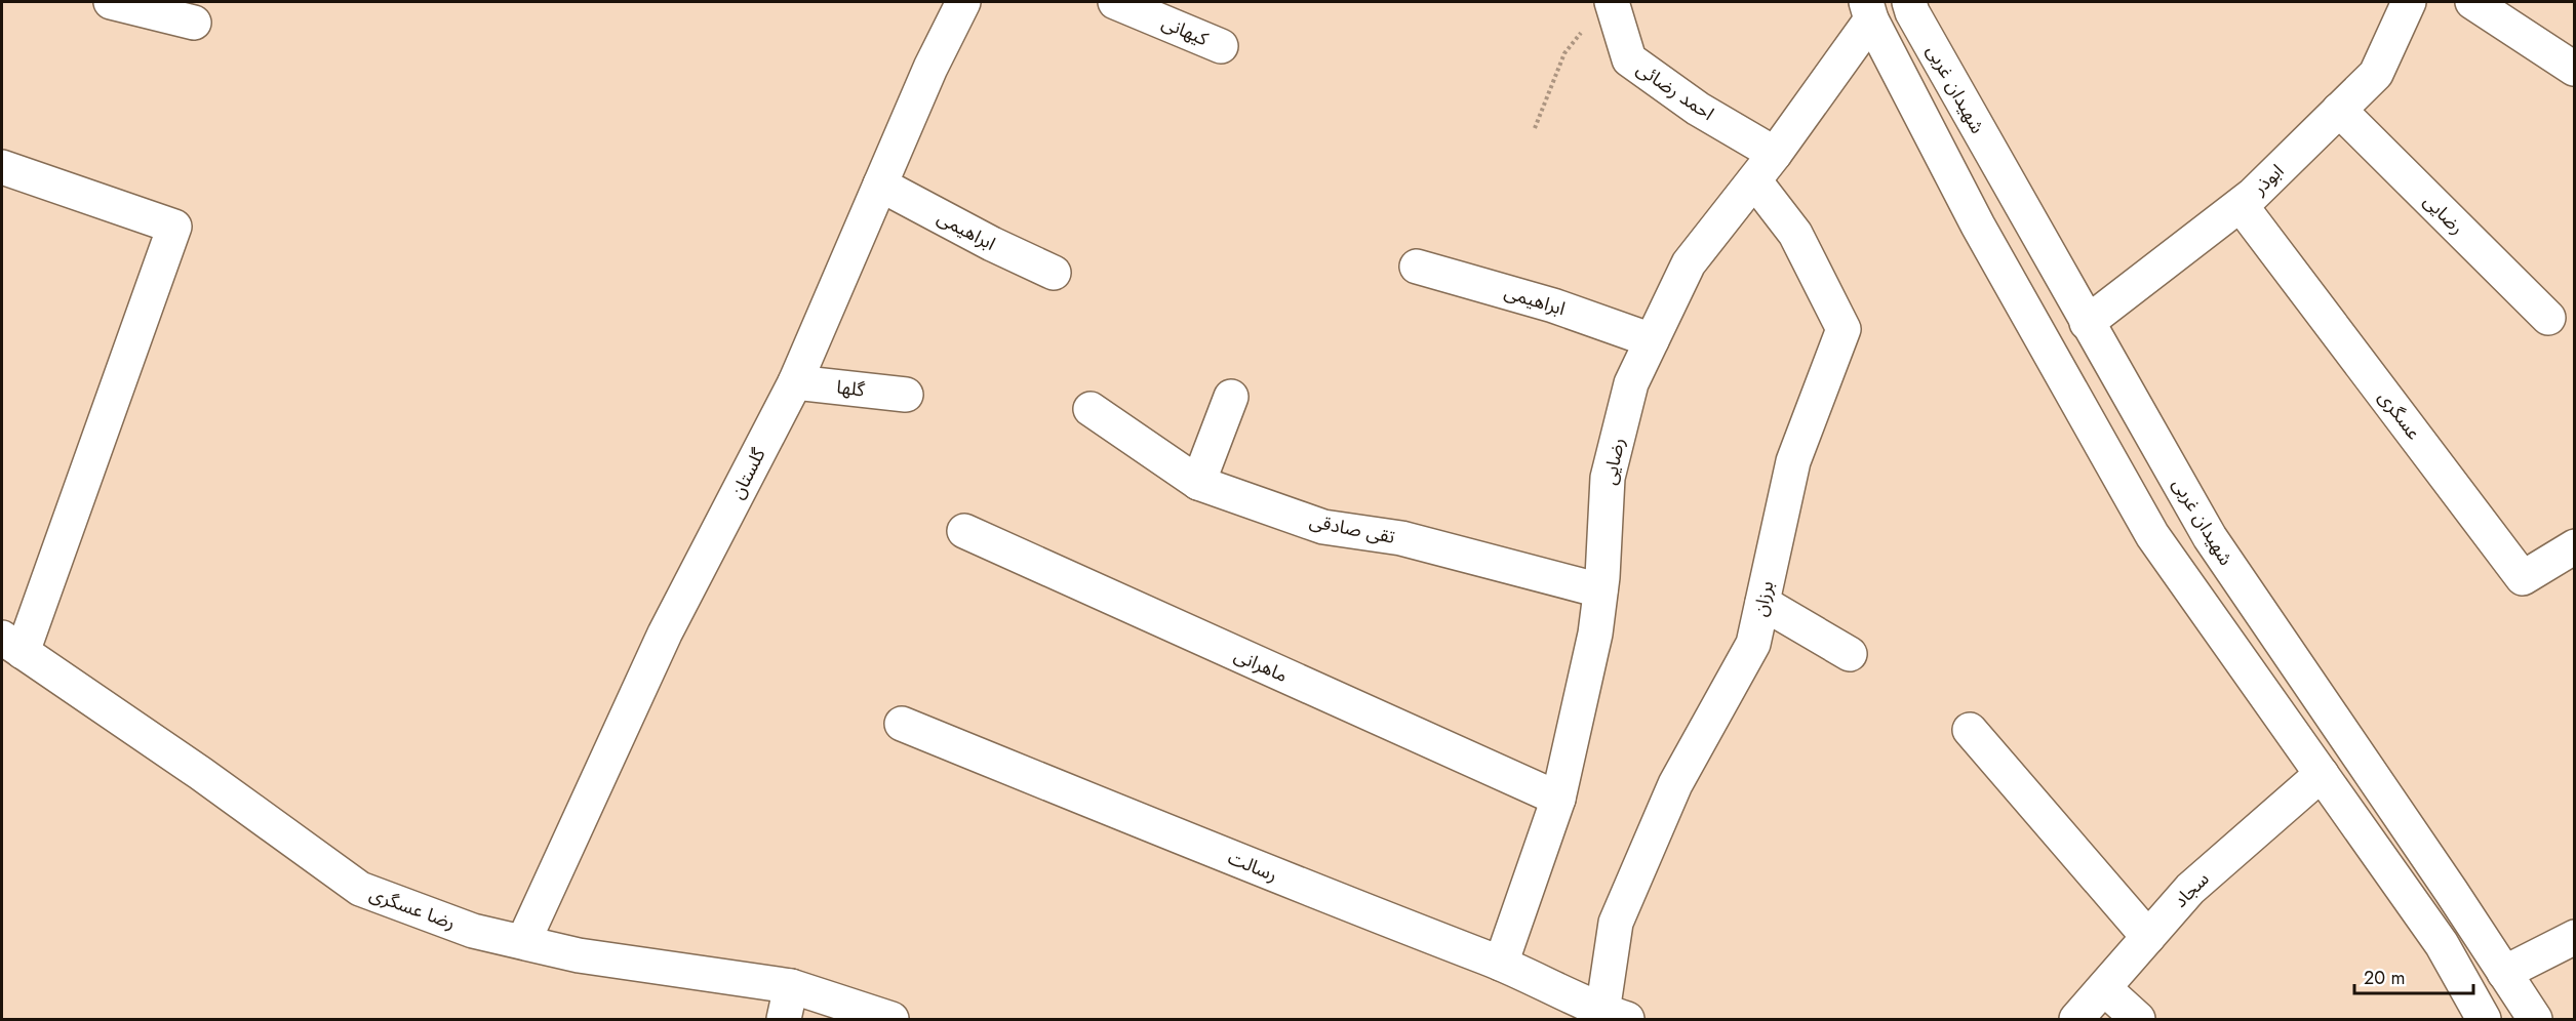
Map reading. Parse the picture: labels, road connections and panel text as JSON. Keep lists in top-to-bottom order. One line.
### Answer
{"streets":{"street":["کیهانی","شهیدان غربی","احمد رضائی","ابوذر","رضایی","ابراهیمی","گلها","عسگری","گلستان","تقی صادقی","برزان","ماهرانی","رسالت","سجاد","رضا عسگری"]},"crossings":[["شهیدان غربی","ابوذر"],["احمد رضائی","رضایی"],["ابوذر","رضایی"],["ابوذر","عسگری"],["رضایی","ابراهیمی"],["رضایی","تقی صادقی"],["رضایی","برزان"],["رضایی","ماهرانی"],["رضایی","رسالت"],["ابراهیمی","گلستان"],["گلها","گلستان"],["گلستان","رضا عسگری"],["برزان","رسالت"]],"scale_bar":"20 m"}
